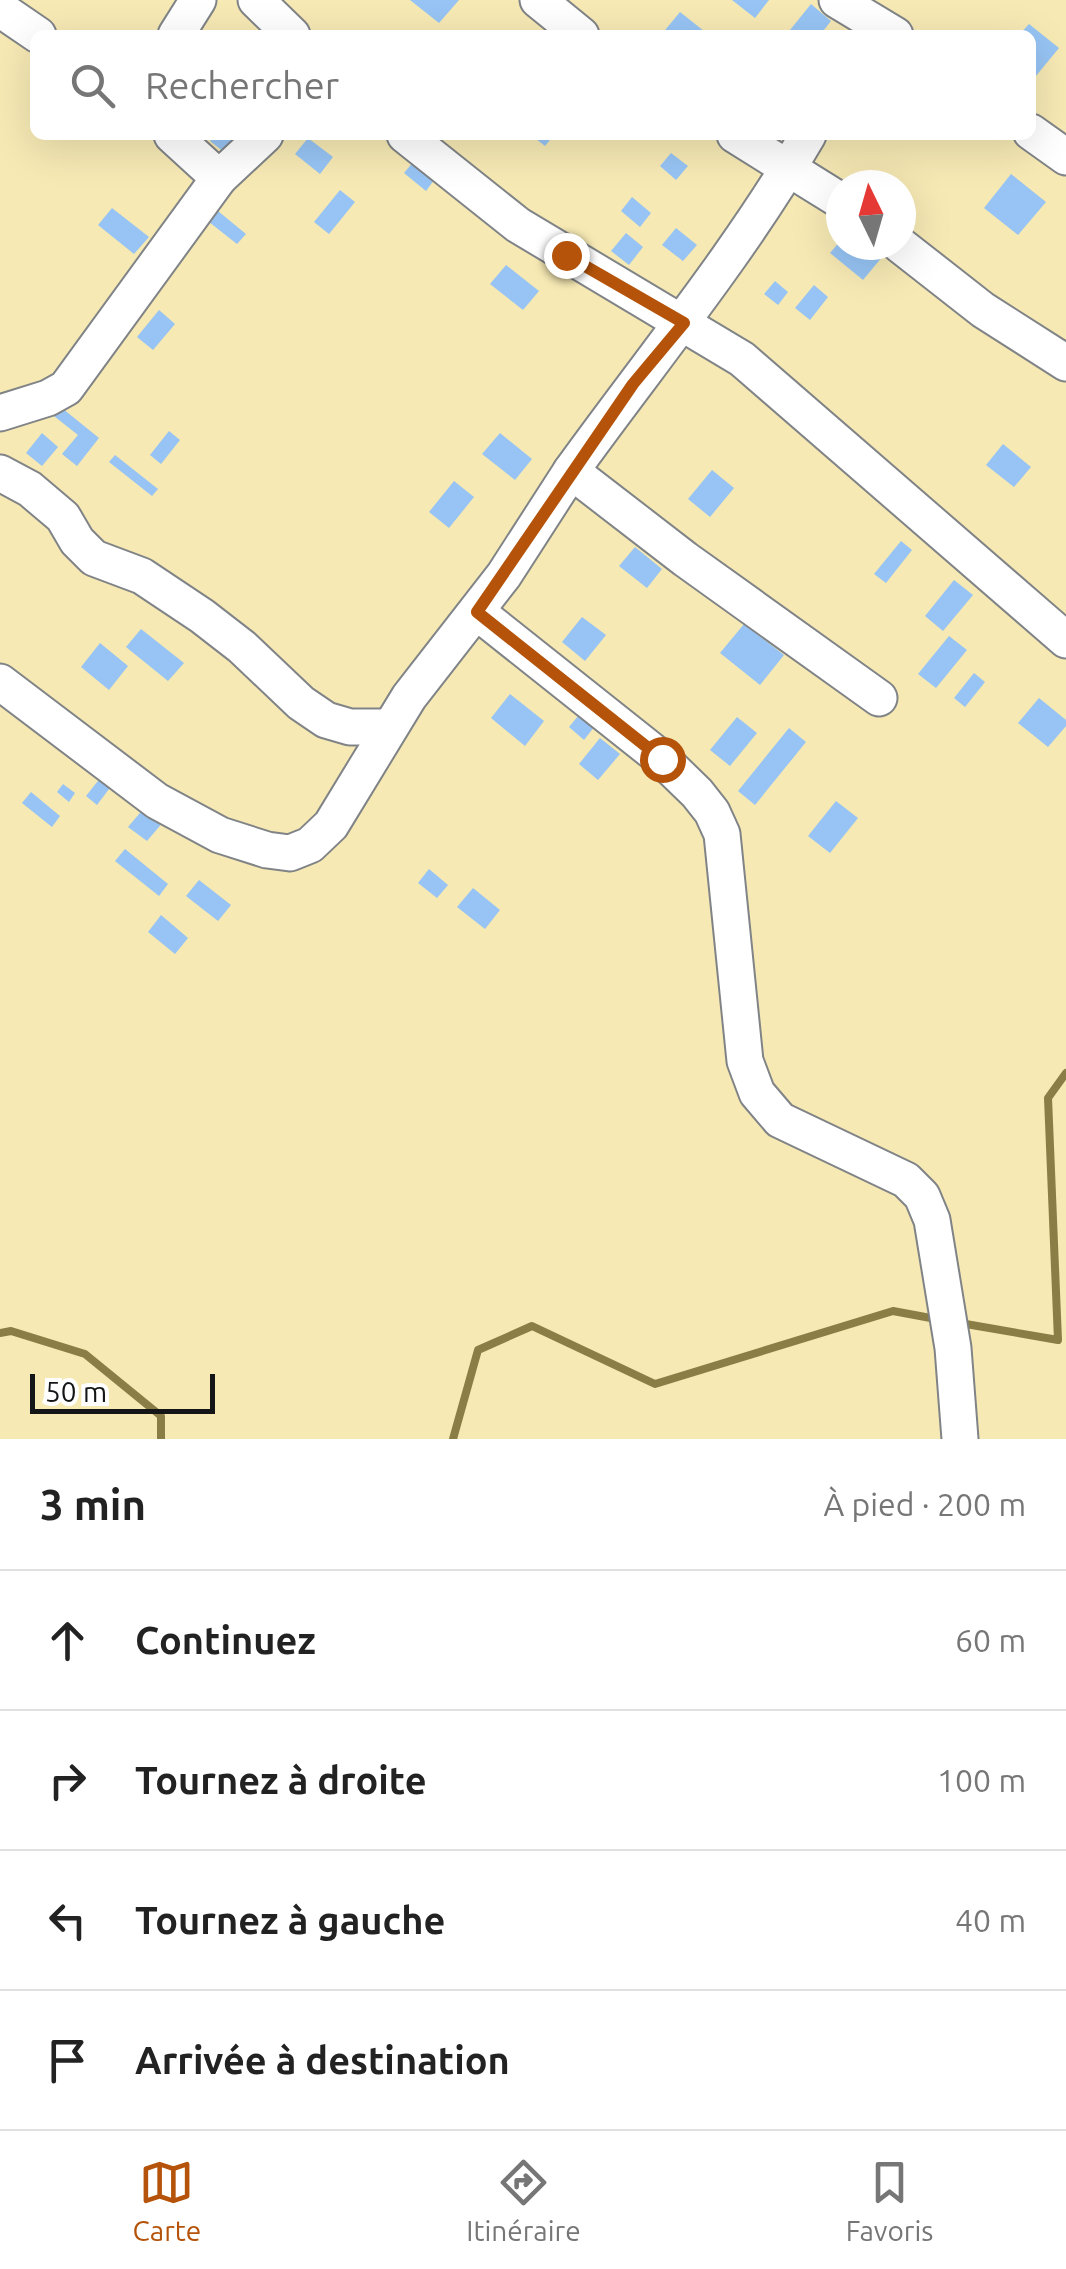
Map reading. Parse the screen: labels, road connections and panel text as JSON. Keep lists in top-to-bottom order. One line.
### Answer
{"scale_bar":"50 m","north":"top","page":{"search":"Rechercher","scale":"50 m","heading":["3 min","À pied · 200 m"],"list":[["Continuez","60 m"],["Tournez à droite","100 m"],["Tournez à gauche","40 m"],"Arrivée à destination"],"nav":["Carte","Itinéraire","Favoris"]}}
